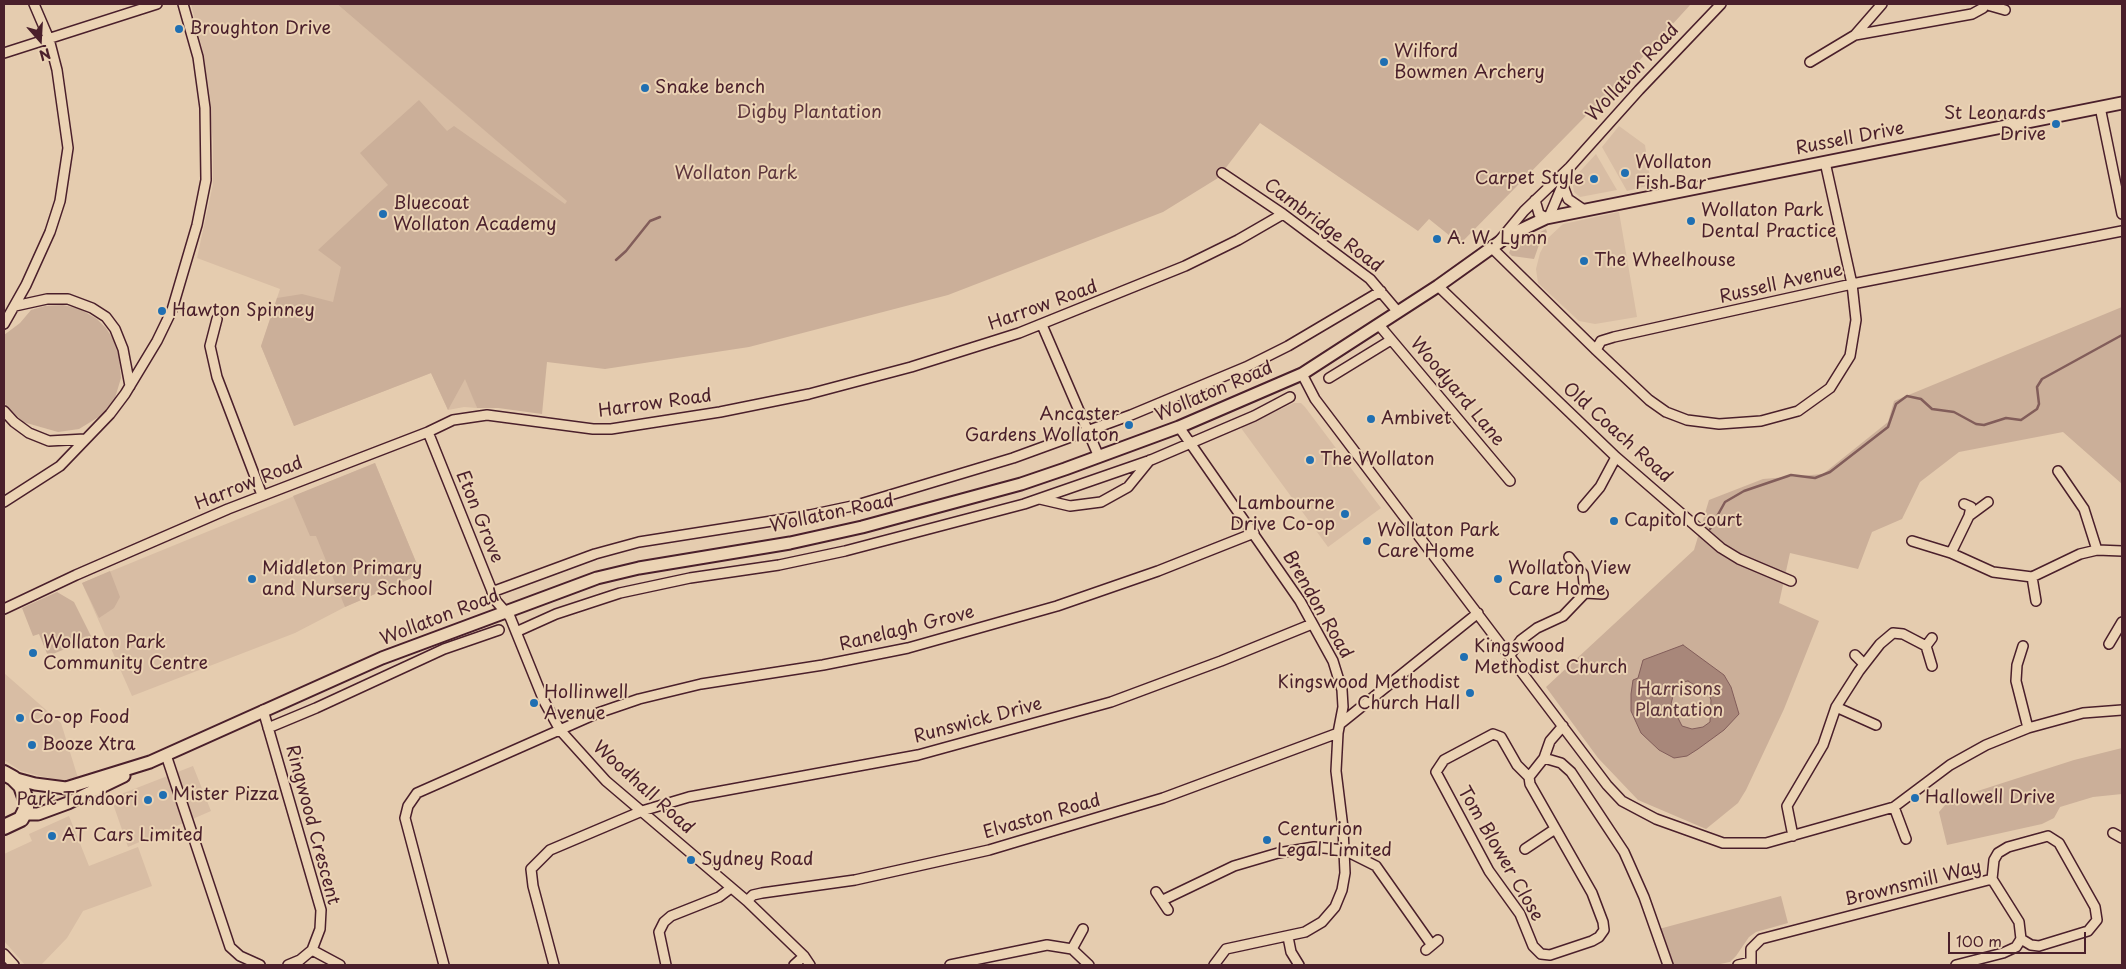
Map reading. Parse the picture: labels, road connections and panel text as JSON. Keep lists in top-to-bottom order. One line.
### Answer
{"streets":{"main road":["Wollaton Road","Russell Drive"],"street":["Cambridge Road","Russell Avenue","Harrow Road","Woodyard Lane","Old Coach Road","Eton Grove","Brendon Road","Ranelagh Grove","Runswick Drive","Woodhall Road","Elvaston Road","Ringwood Crescent","Tom Blower Close","Brownsmill Way"]},"crossings":[["Wollaton Road","Russell Drive"],["Wollaton Road","Cambridge Road"],["Wollaton Road","Woodyard Lane"],["Wollaton Road","Old Coach Road"],["Wollaton Road","Eton Grove"],["Wollaton Road","Brendon Road"],["Wollaton Road","Woodhall Road"],["Wollaton Road","Ringwood Crescent"],["Cambridge Road","Harrow Road"],["Harrow Road","Eton Grove"],["Eton Grove","Woodhall Road"],["Brendon Road","Ranelagh Grove"],["Brendon Road","Runswick Drive"],["Brendon Road","Elvaston Road"],["Ranelagh Grove","Woodhall Road"],["Runswick Drive","Woodhall Road"],["Woodhall Road","Elvaston Road"]],"parks":["Digby Plantation","Wollaton Park","Harrisons Plantation"],"places":["Broughton Drive","Wilford Bowmen Archery","Snake bench","St Leonards Drive","Wollaton Fish Bar","Carpet Style","Bluecoat Wollaton Academy","Wollaton Park Dental Practice","A. W. Lymn","The Wheelhouse","Hawton Spinney","Ambivet","Ancaster Gardens Wollaton","The Wollaton","Lambourne Drive Co-op","Capitol Court","Wollaton Park Care Home","Middleton Primary and Nursery School","Wollaton View Care Home","Wollaton Park Community Centre","Kingswood Methodist Church","Kingswood Methodist Church Hall","Hollinwell Avenue","Co-op Food","Booze Xtra","Mister Pizza","Hallowell Drive","Park Tandoori","AT Cars Limited","Centurion Legal Limited","Sydney Road"],"scale_bar":"100 m","north":"bottom"}
